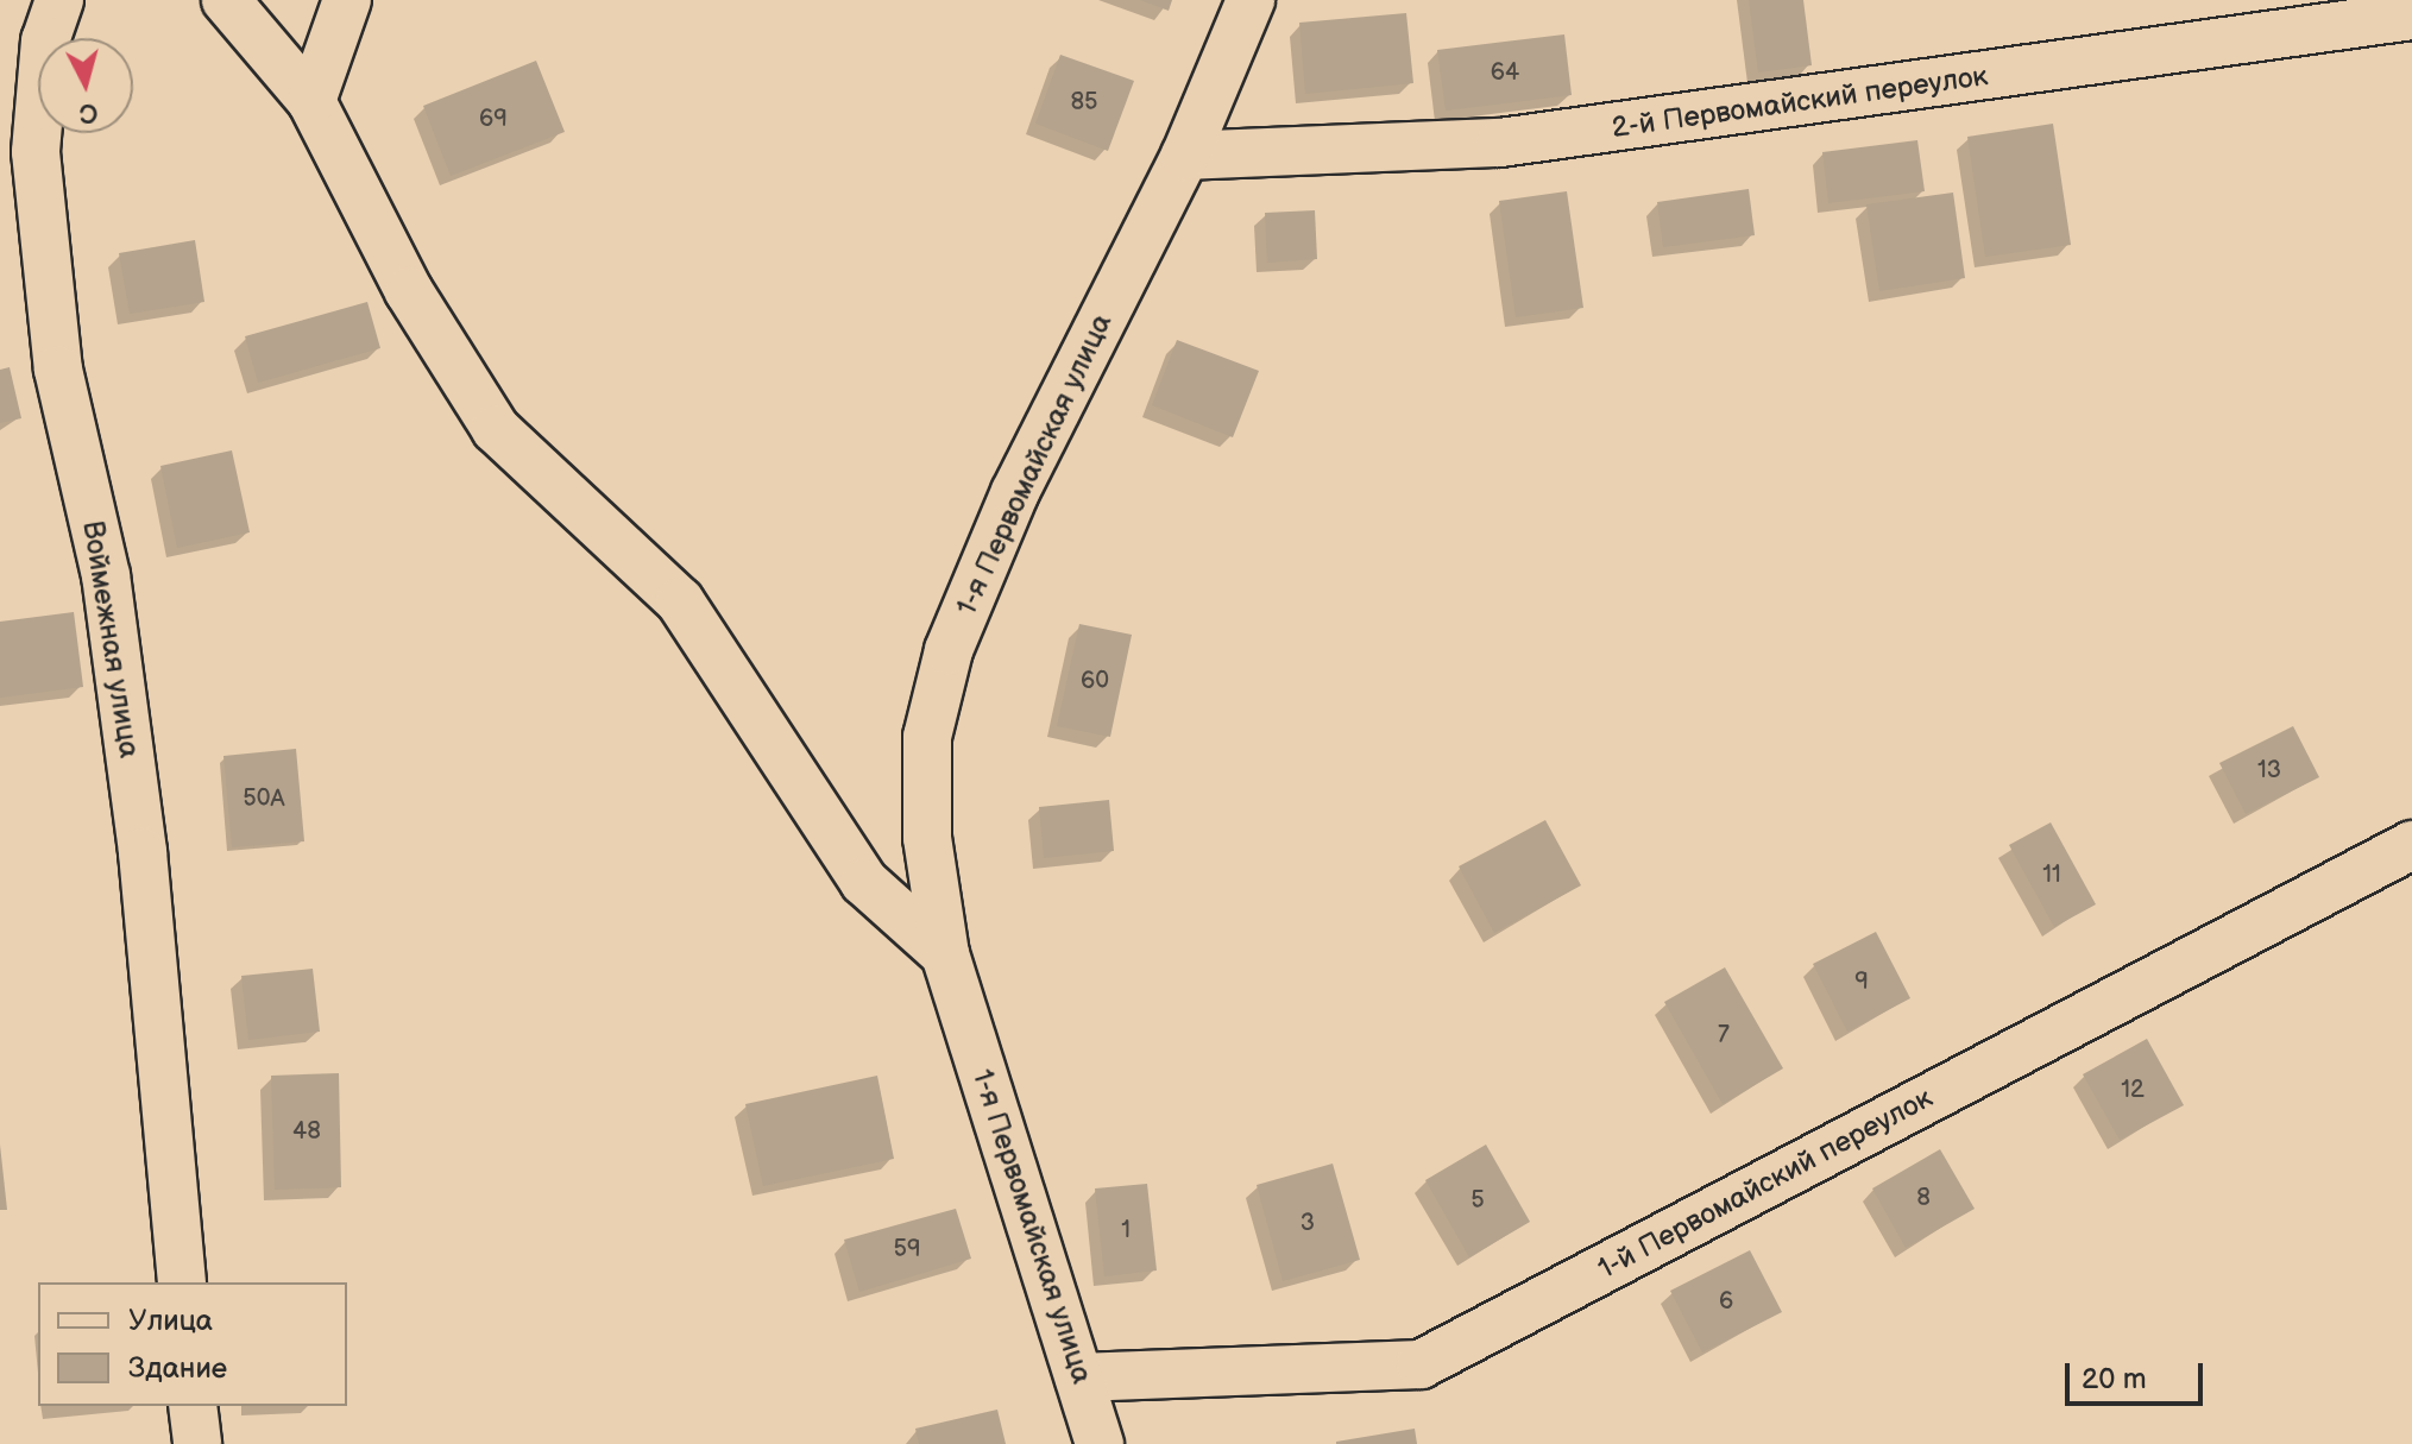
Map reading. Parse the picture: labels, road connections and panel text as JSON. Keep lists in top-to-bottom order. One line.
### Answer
{"streets":{"street":["2-й Первомайский переулок","1-я Первомайская улица","Воймежная улица","1-й Первомайский переулок"]},"crossings":[["2-й Первомайский переулок","1-я Первомайская улица"],["1-я Первомайская улица","1-й Первомайский переулок"]],"house_numbers":["64","85","69","60","13","50А","11","9","7","12","48","8","5","3","1","59","6"],"legend":["Улица","Здание"],"scale_bar":"20 m","north":"bottom"}
